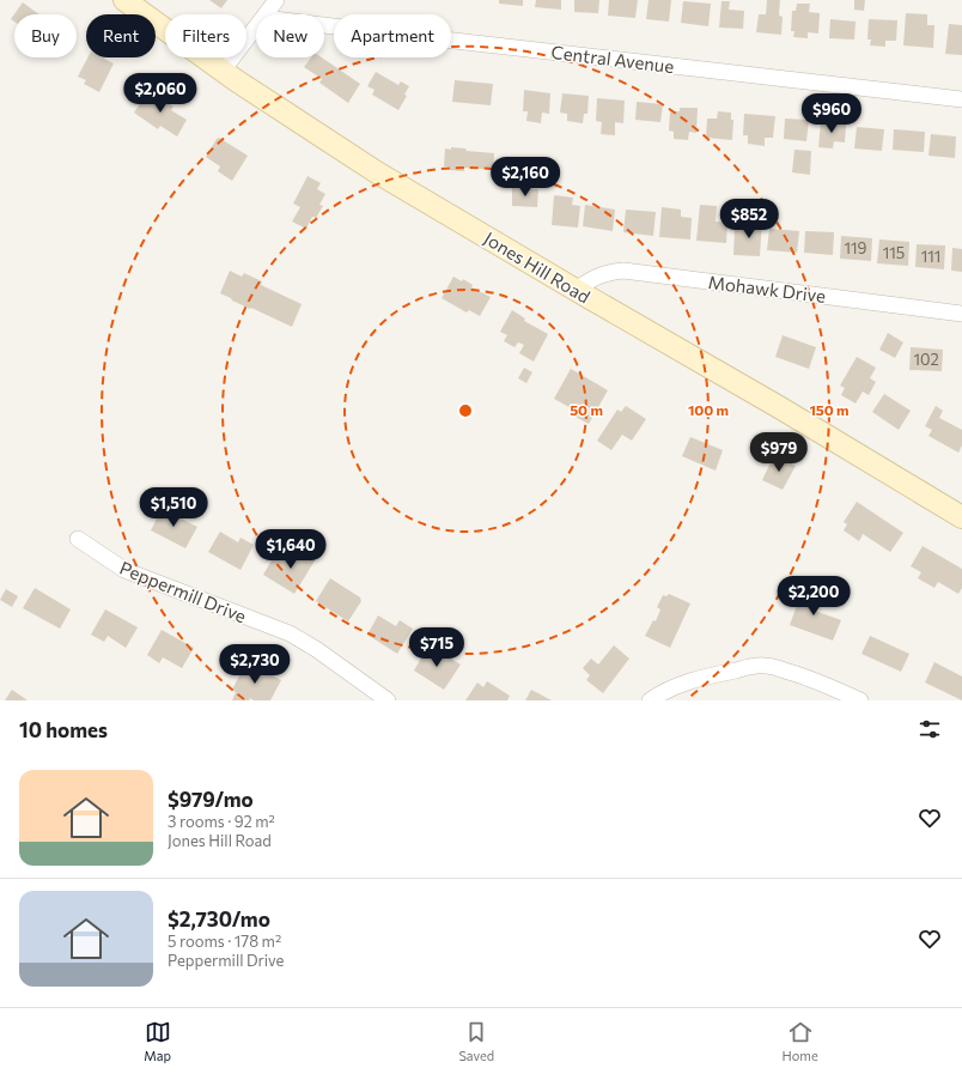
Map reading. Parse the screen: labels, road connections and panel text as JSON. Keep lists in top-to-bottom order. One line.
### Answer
{"streets":{"main road":["Jones Hill Road"],"street":["Central Avenue","Mohawk Drive","Peppermill Drive"]},"crossings":[["Jones Hill Road","Mohawk Drive"]],"house_numbers":["119","115","111","102"],"page":{"chip":["Buy","Rent","Filters","New","Apartment"],"price":["$2,060","$960","$2,160","$852","$979","$1,510","$1,640","$2,200","$715","$2,730"],"heading":"10 homes","list":[{"name":"$979/mo","note":"3 rooms · 92 m² · Jones Hill Road"},{"name":"$2,730/mo","note":"5 rooms · 178 m² · Peppermill Drive"}],"tabs":["Map","Saved","Home"]},"rings":["50 m","100 m","150 m"]}
